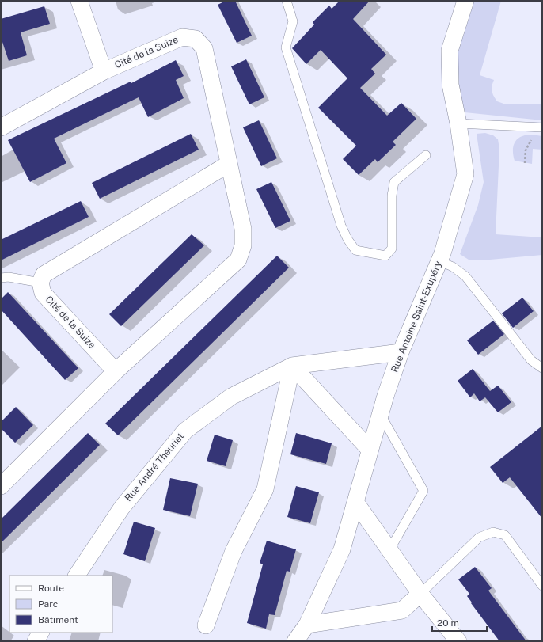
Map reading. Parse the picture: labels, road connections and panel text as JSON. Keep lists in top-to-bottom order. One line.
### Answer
{"streets":{"street":["Cité de la Suize","Rue Antoine Saint-Exupéry","Rue André Theuriet"]},"crossings":[["Rue Antoine Saint-Exupéry","Rue André Theuriet"]],"legend":["Route","Parc","Bâtiment"],"scale_bar":"20 m"}
